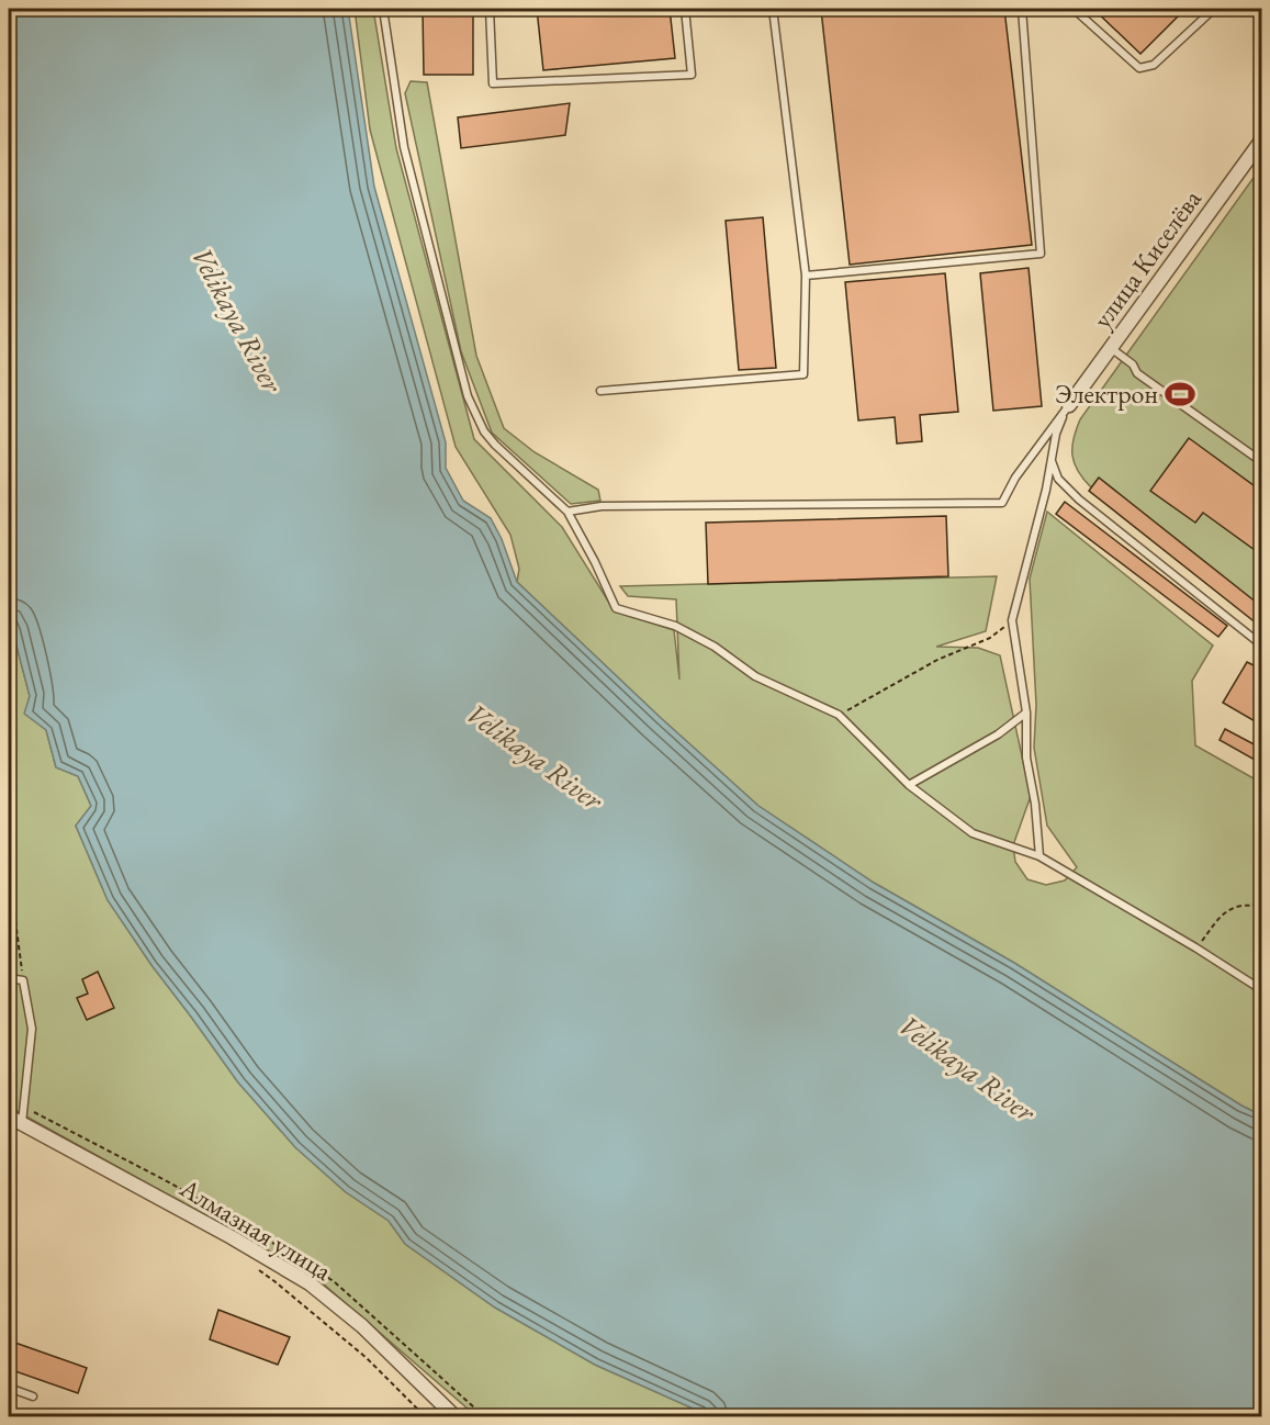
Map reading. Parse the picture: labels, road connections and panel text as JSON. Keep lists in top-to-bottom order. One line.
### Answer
{"streets":{"street":["улица Киселёва","Алмазная улица"]},"water":["Velikaya River"],"places":{"sports":["Электрон"]}}
